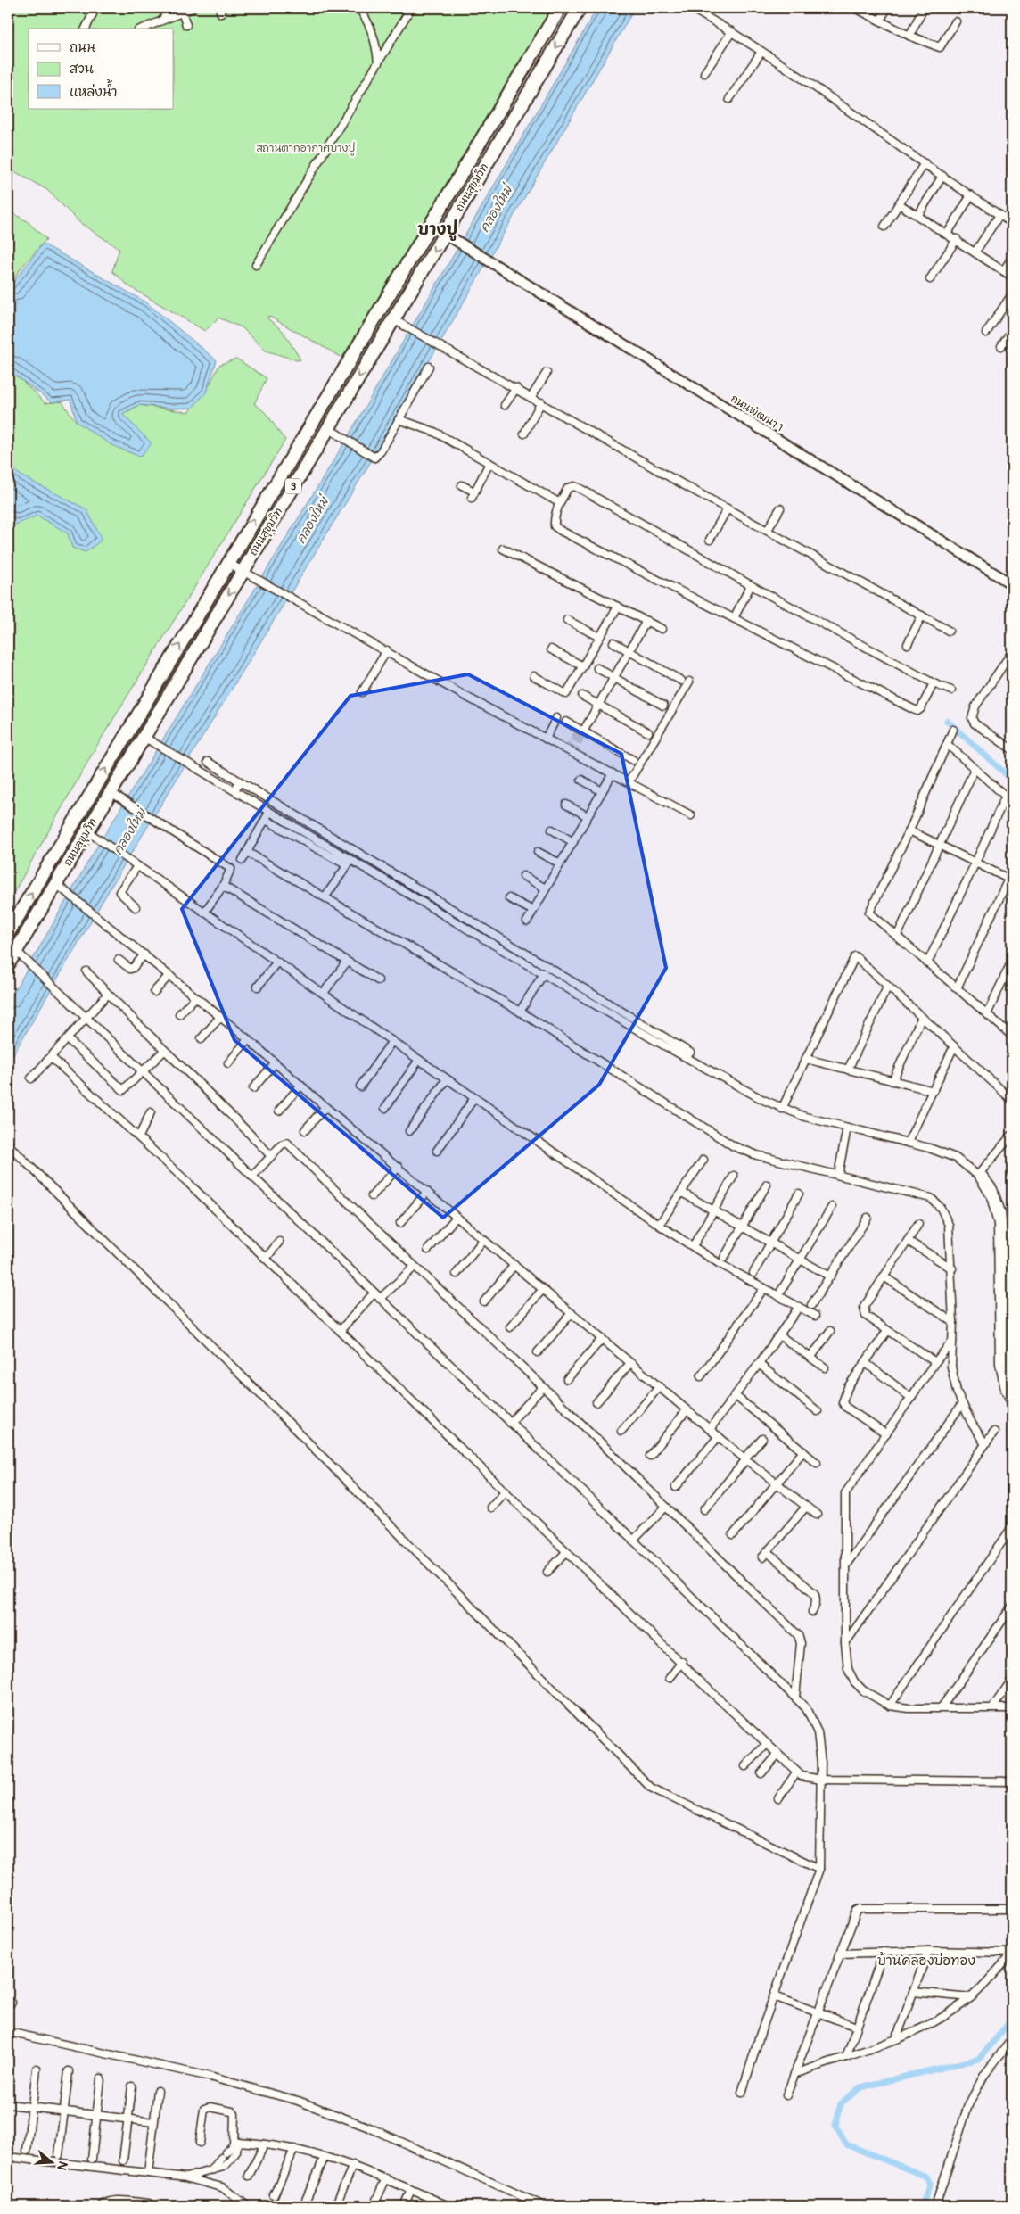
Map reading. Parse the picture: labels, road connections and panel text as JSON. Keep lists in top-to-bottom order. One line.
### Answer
{"streets":{"highway":["ถนนสุขุมวิท","3"],"main road":["ถนนพัฒนา 1"]},"crossings":[["ถนนสุขุมวิท","ถนนพัฒนา 1"]],"districts":["บางปู","บ้านคลองบ่อทอง"],"water":["คลองใหม่"],"parks":["สถานตากอากาศบางปู"],"legend":["ถนน","สวน","แหล่งน้ำ"],"north":"right"}
